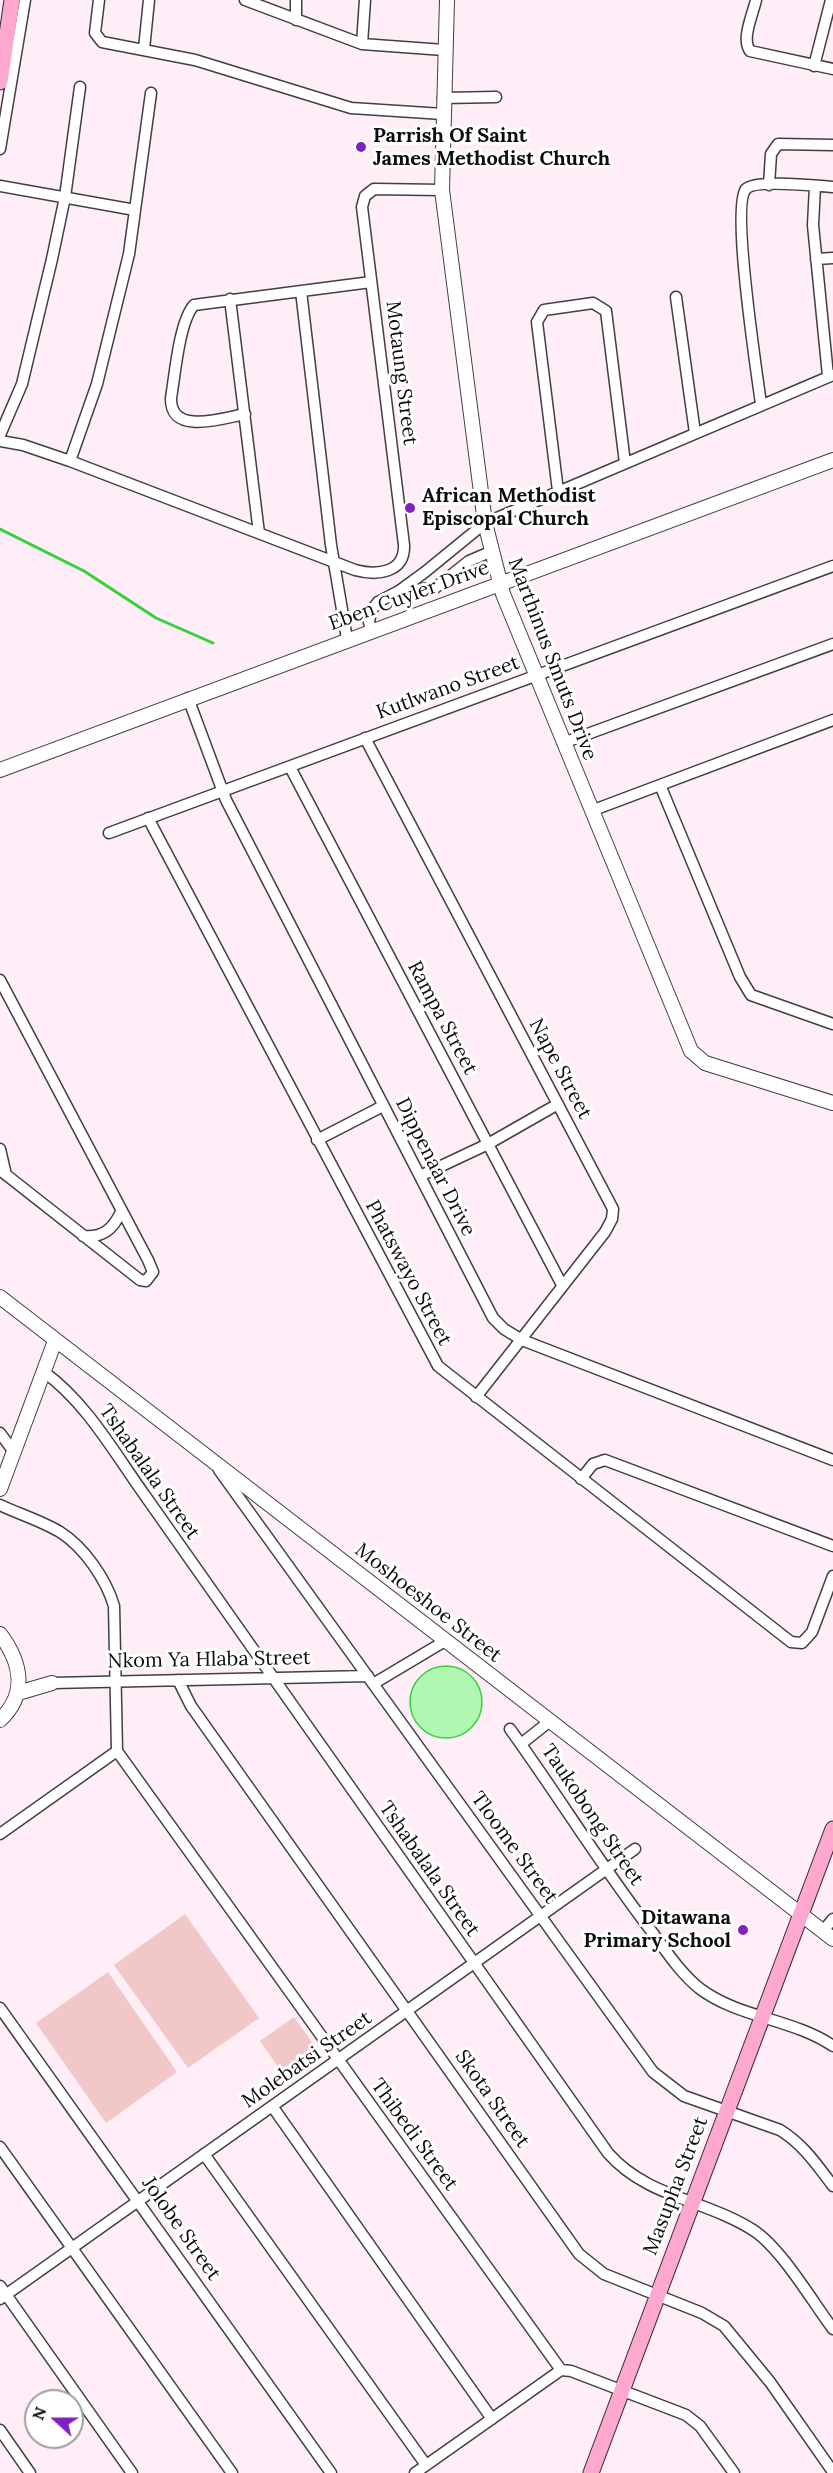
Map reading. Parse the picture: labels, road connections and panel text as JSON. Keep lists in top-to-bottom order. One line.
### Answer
{"streets":{"main road":["Masupha Street"],"street":["Motaung Street","Eben Cuyler Drive","Marthinus Smuts Drive","Kutlwano Street","Rampa Street","Nape Street","Dippenaar Drive","Phatswayo Street","Tshabalala Street","Moshoeshoe Street","Nkom Ya Hlaba Street","Taukobong Street","Tloome Street","Molebatsi Street","Skota Street","Thibedi Street","Jolobe Street"]},"crossings":[["Motaung Street","Marthinus Smuts Drive"],["Eben Cuyler Drive","Marthinus Smuts Drive"],["Eben Cuyler Drive","Dippenaar Drive"],["Marthinus Smuts Drive","Kutlwano Street"],["Kutlwano Street","Rampa Street"],["Kutlwano Street","Nape Street"],["Kutlwano Street","Dippenaar Drive"],["Kutlwano Street","Phatswayo Street"],["Rampa Street","Nape Street"],["Nape Street","Dippenaar Drive"],["Nape Street","Phatswayo Street"],["Tshabalala Street","Nkom Ya Hlaba Street"],["Tshabalala Street","Molebatsi Street"],["Tshabalala Street","Masupha Street"],["Moshoeshoe Street","Nkom Ya Hlaba Street"],["Moshoeshoe Street","Taukobong Street"],["Moshoeshoe Street","Tloome Street"],["Moshoeshoe Street","Masupha Street"],["Nkom Ya Hlaba Street","Tloome Street"],["Nkom Ya Hlaba Street","Skota Street"],["Taukobong Street","Molebatsi Street"],["Taukobong Street","Masupha Street"],["Tloome Street","Molebatsi Street"],["Tloome Street","Masupha Street"],["Molebatsi Street","Skota Street"],["Molebatsi Street","Thibedi Street"],["Molebatsi Street","Jolobe Street"],["Skota Street","Masupha Street"]],"places":["Parrish Of Saint James Methodist Church","African Methodist Episcopal Church","Ditawana Primary School"],"north":"left"}
